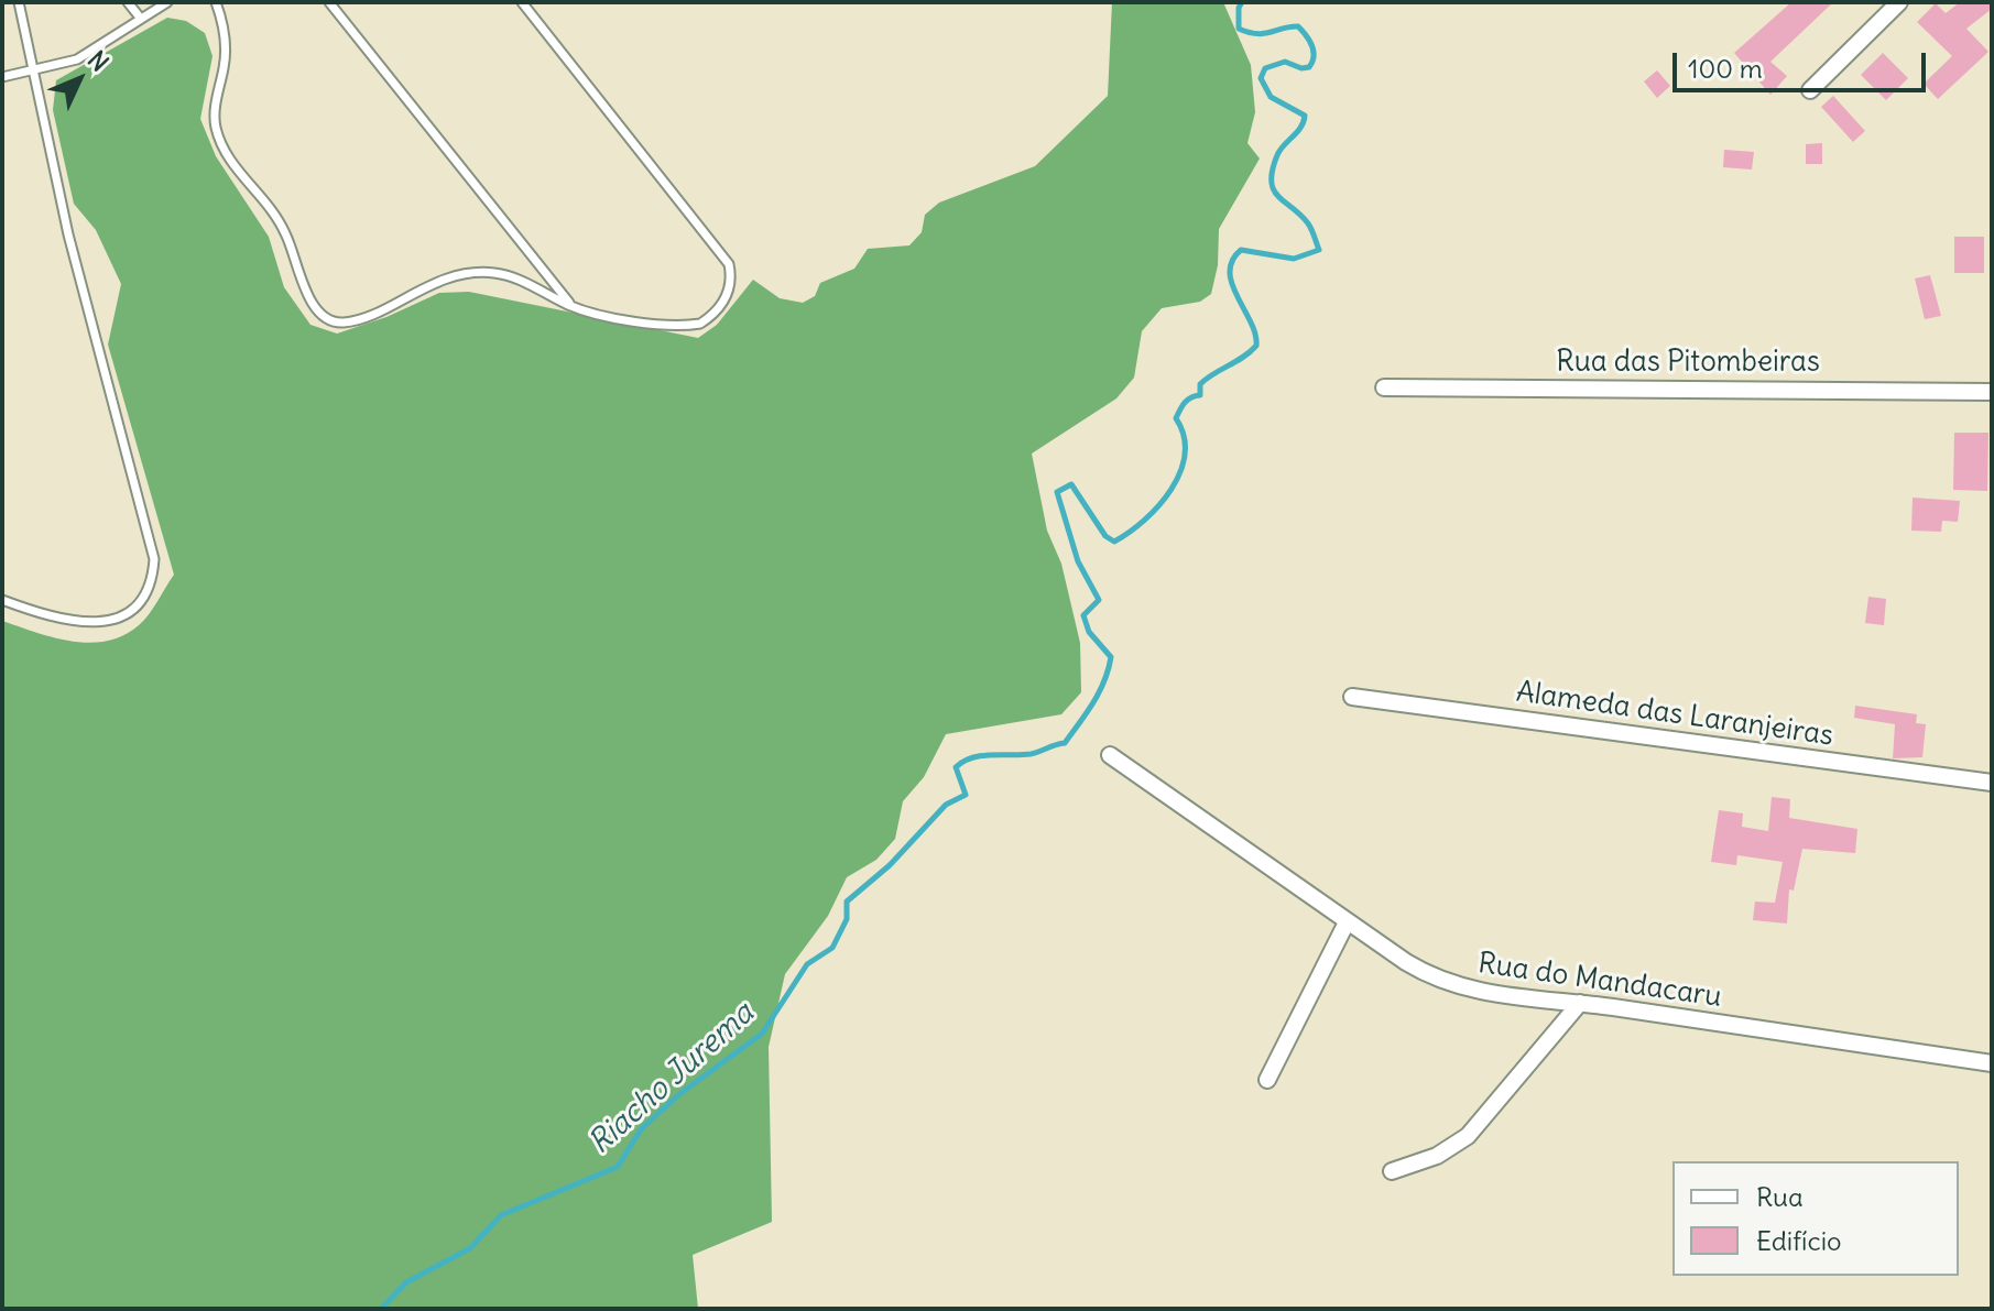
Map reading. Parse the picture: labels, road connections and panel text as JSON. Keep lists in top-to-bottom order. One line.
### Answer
{"streets":{"street":["Rua das Pitombeiras","Alameda das Laranjeiras","Rua do Mandacaru"]},"water":["Riacho Jurema"],"legend":["Rua","Edifício"],"scale_bar":"100 m","north":"top right"}
